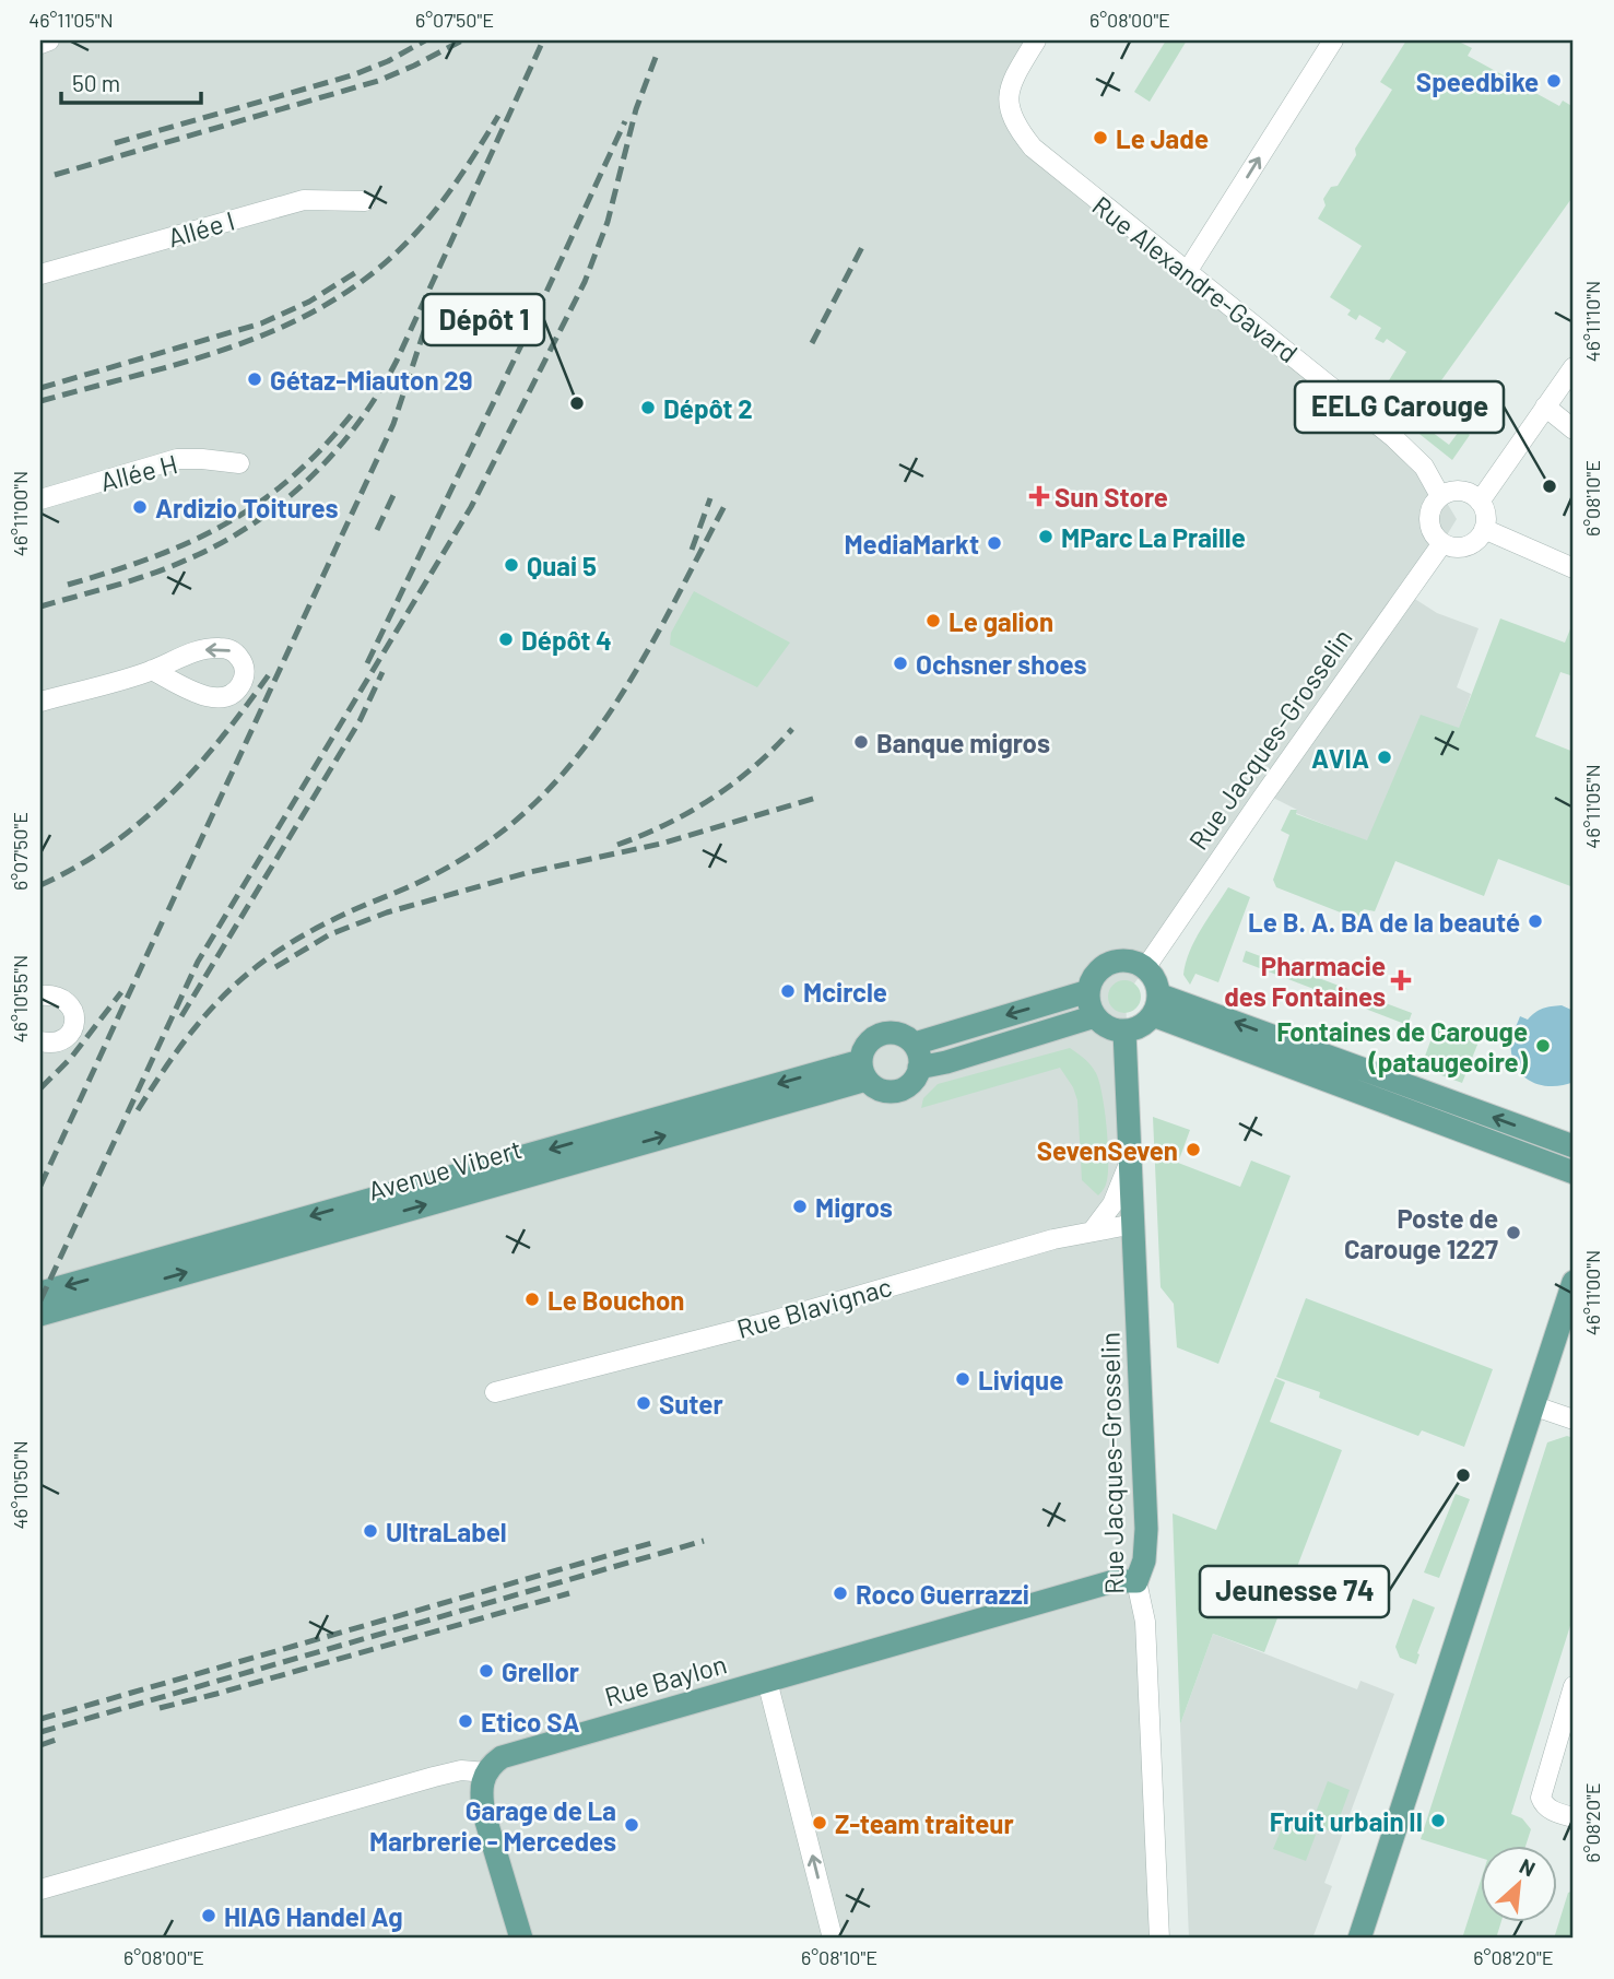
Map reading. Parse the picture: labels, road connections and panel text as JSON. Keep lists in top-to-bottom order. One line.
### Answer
{"streets":{"main road":["Rue Jacques-Grosselin","Avenue Vibert","Rue Baylon"],"street":["Allée I","Rue Alexandre-Gavard","Allée H","Rue Blavignac"]},"crossings":[["Rue Alexandre-Gavard","Rue Jacques-Grosselin"],["Rue Jacques-Grosselin","Rue Blavignac"],["Rue Jacques-Grosselin","Rue Baylon"]],"places":{"other":["Speedbike","Le Jade","Gétaz-Miauton 29","Dépôt 1","Dépôt 2","EELG Carouge","Ardizio Toitures","MParc La Praille","MediaMarkt","Quai 5","Le galion","Dépôt 4","Ochsner shoes","Banque migros","AVIA","Le B. A. BA de la beauté","Mcircle","Fontaines de Carouge (pataugeoire)","SevenSeven","Migros","Poste de Carouge 1227","Le Bouchon","Livique","Suter","Jeunesse 74","UltraLabel","Roco Guerrazzi","Grellor","Etico SA","Fruit urbain II","Z-team traiteur","Garage de La Marbrerie - Mercedes","HIAG Handel Ag"],"health":["Sun Store","Pharmacie des Fontaines"]},"scale_bar":"50 m","north":"top right","coordinates":["46°11'05\"N","6°07'50\"E","6°08'00\"E","46°11'10\"N","6°08'10\"E","46°11'00\"N","46°10'55\"N","46°10'50\"N","6°08'20\"E"]}
